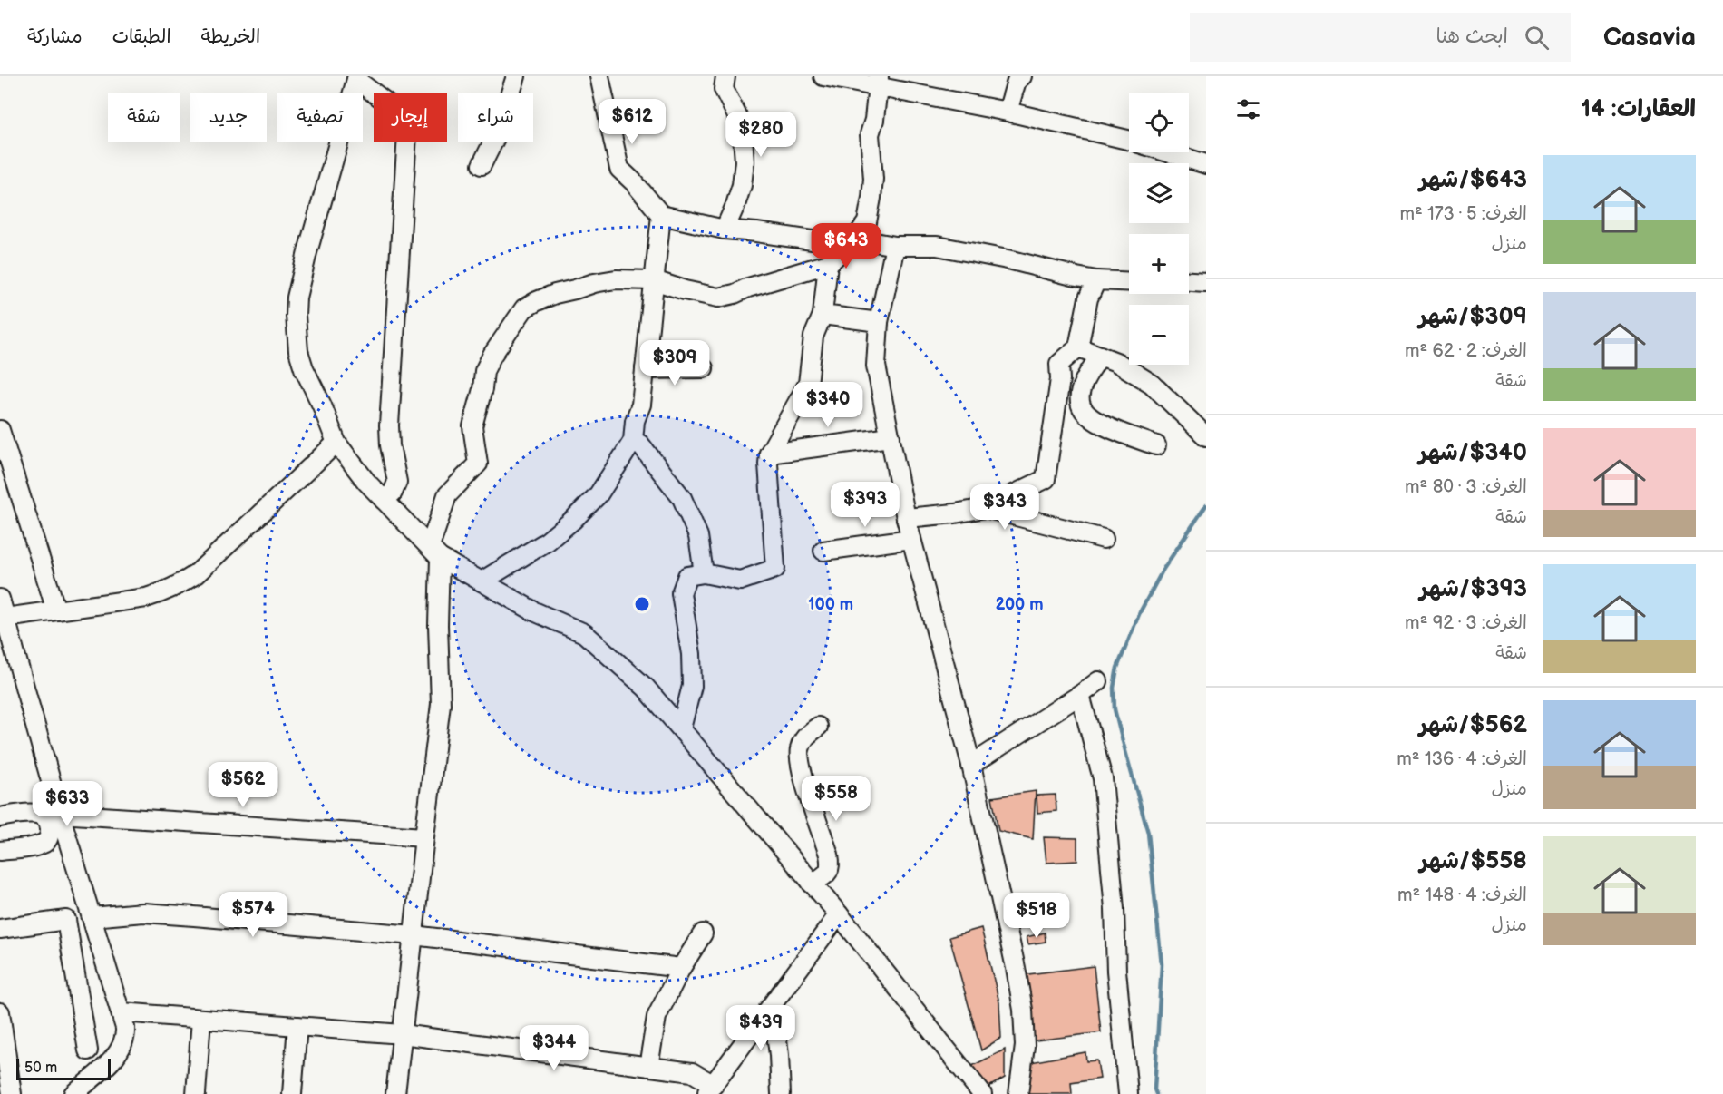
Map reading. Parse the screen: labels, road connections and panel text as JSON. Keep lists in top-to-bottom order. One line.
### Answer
{"scale_bar":"50 m","page":{"header":"Casavia","search":"ابحث هنا","nav":["الخريطة","الطبقات","مشاركة"],"heading":"العقارات: 14","map_buttons":["+","−"],"chip":["شراء","إيجار","تصفية","جديد","شقة"],"price":["$612","$280","$643","$309","$340","$393","$343","$562","$558","$633","$574","$518","$439","$344"],"list":[{"name":"$643/شهر","note":"الغرف: 5 · 173 m² · منزل"},{"name":"$309/شهر","note":"الغرف: 2 · 62 m² · شقة"},{"name":"$340/شهر","note":"الغرف: 3 · 80 m² · شقة"},{"name":"$393/شهر","note":"الغرف: 3 · 92 m² · شقة"},{"name":"$562/شهر","note":"الغرف: 4 · 136 m² · منزل"},{"name":"$558/شهر","note":"الغرف: 4 · 148 m² · منزل"}],"scale":"50 m"},"rings":["100 m","200 m"]}
